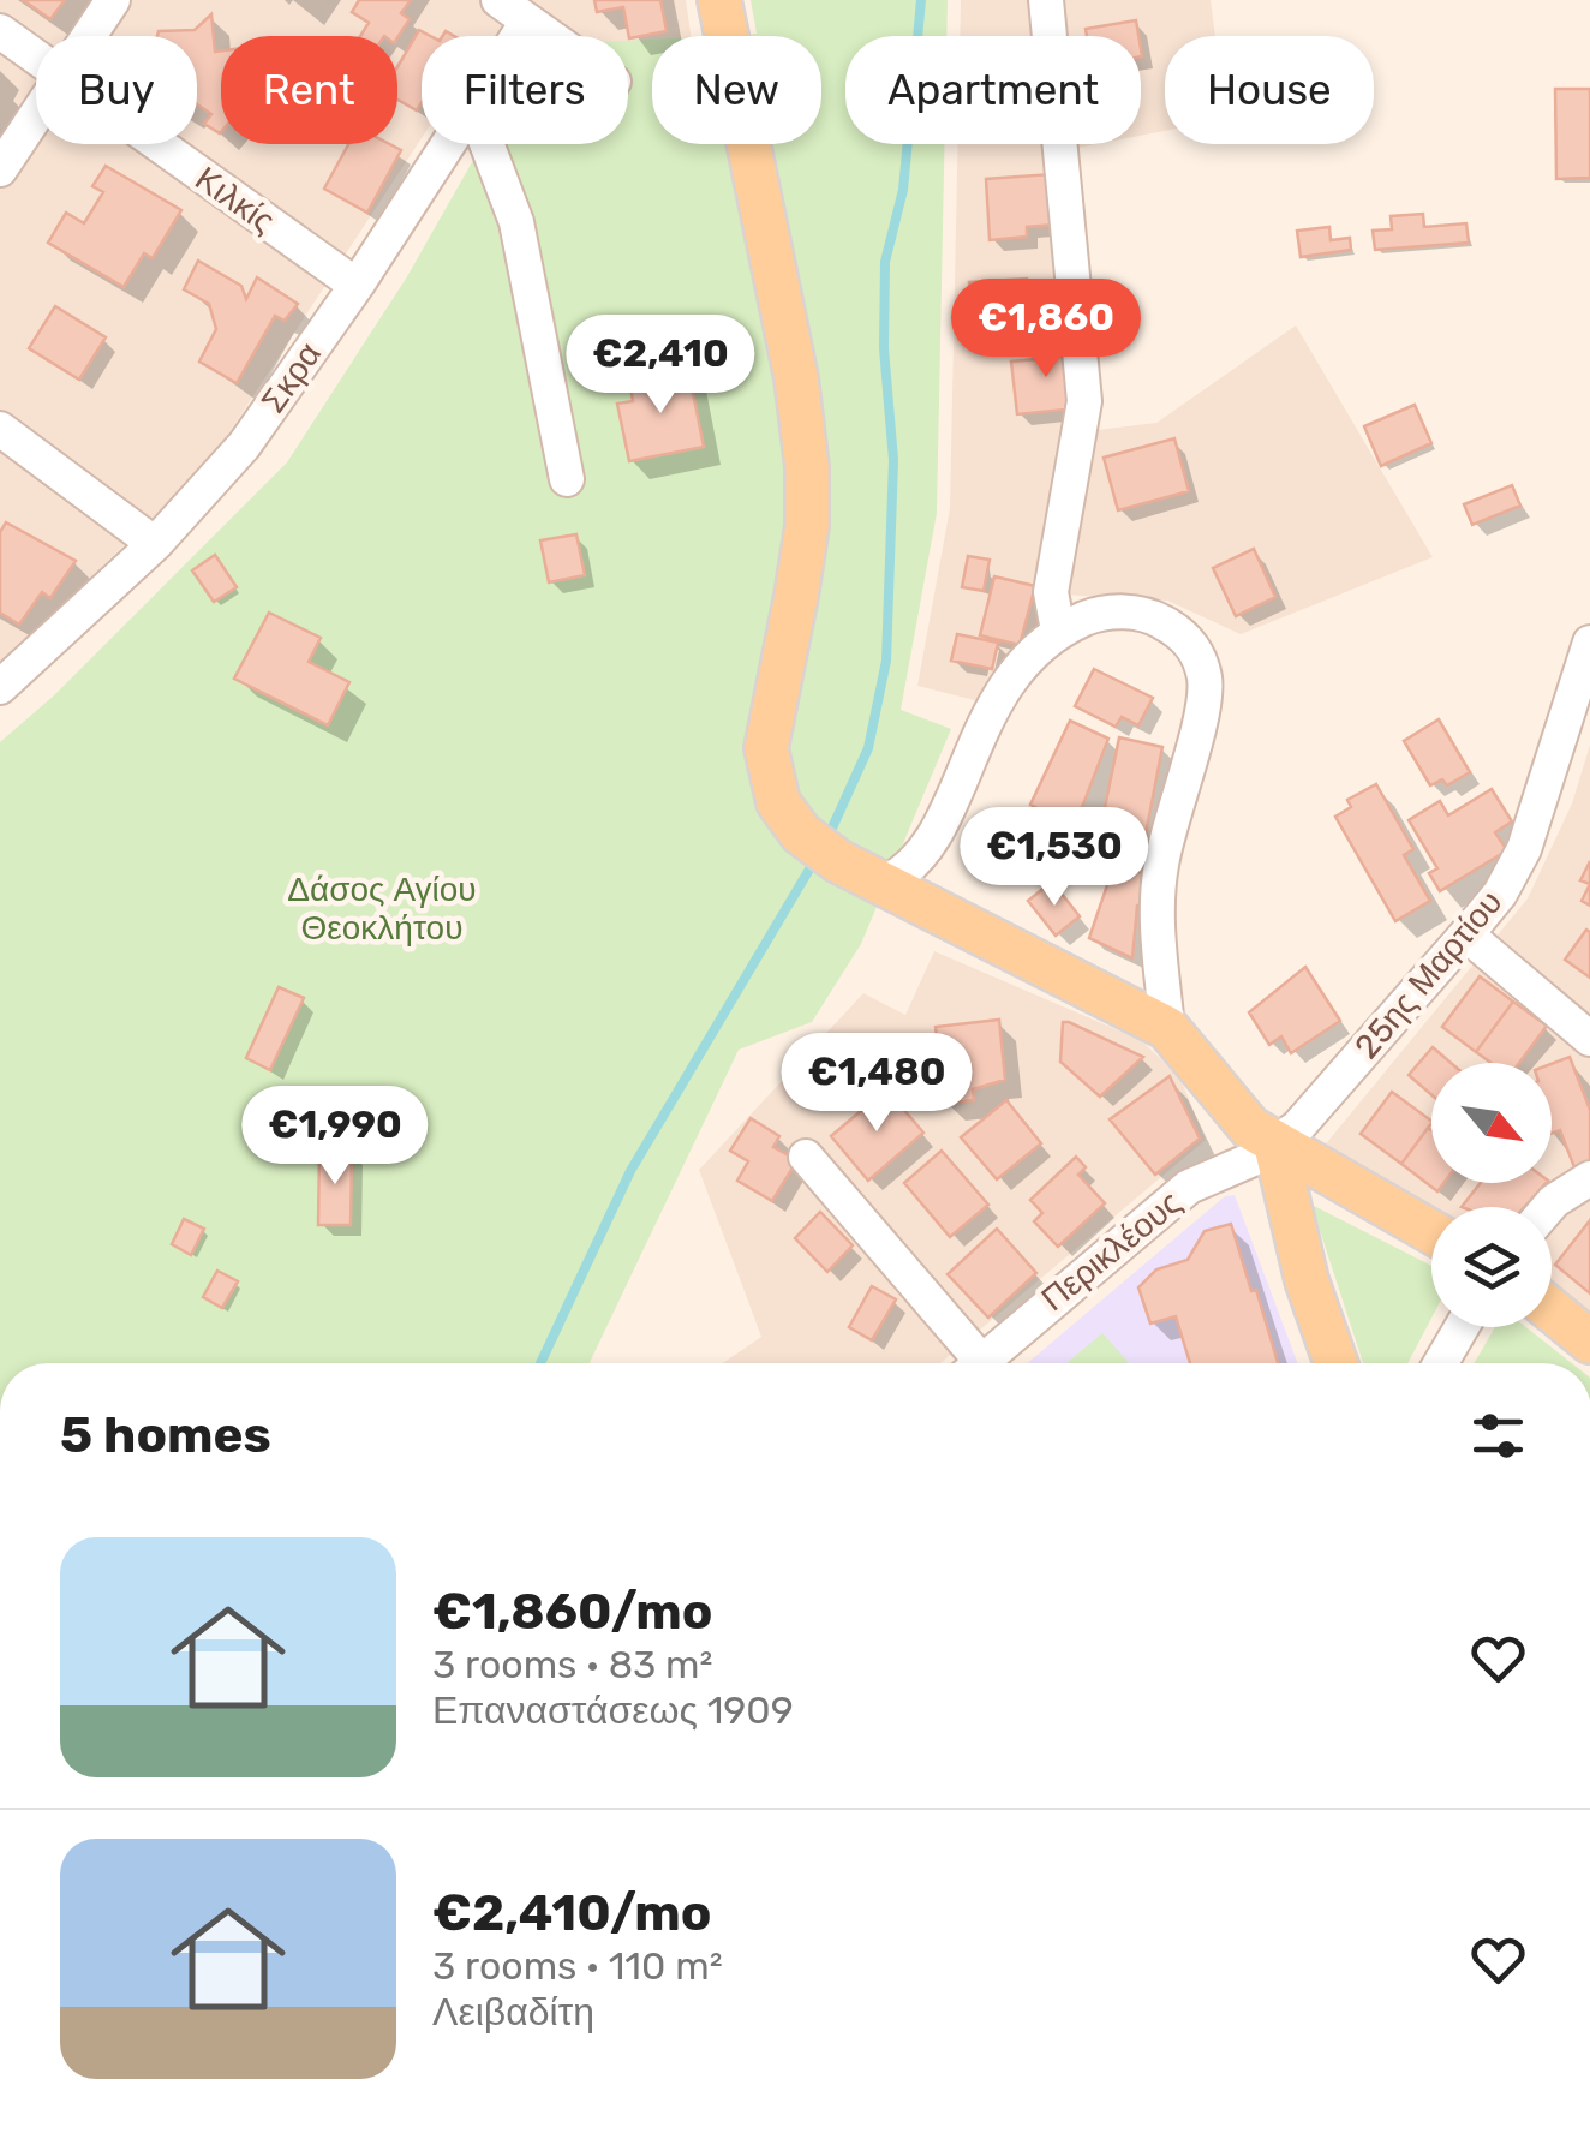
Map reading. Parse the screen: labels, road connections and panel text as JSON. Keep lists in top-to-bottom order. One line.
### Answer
{"streets":{"street":["Κιλκίς","Σκρα","25ης Μαρτίου","Περικλέους"]},"crossings":[["Κιλκίς","Σκρα"],["25ης Μαρτίου","Περικλέους"]],"parks":["Δάσος Αγίου Θεοκλήτου"],"north":"bottom right","page":{"chip":["Buy","Rent","Filters","New","Apartment","House"],"price":["€1,860","€2,410","€1,530","€1,480","€1,990"],"heading":"5 homes","list":[{"name":"€1,860/mo","note":"3 rooms · 83 m² · Επαναστάσεως 1909"},{"name":"€2,410/mo","note":"3 rooms · 110 m² · Λειβαδίτη"}]}}
